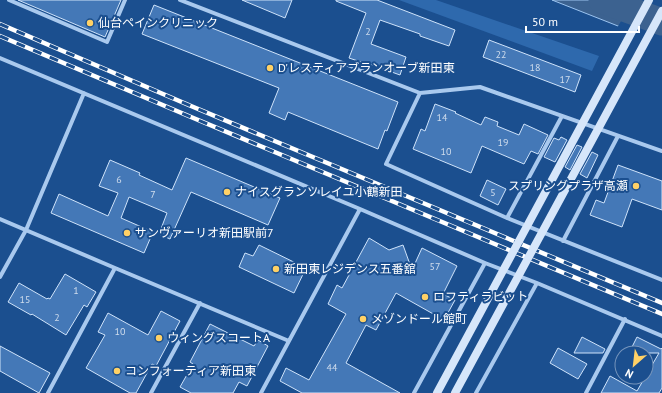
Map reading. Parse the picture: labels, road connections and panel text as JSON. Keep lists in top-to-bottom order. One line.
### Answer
{"places":["仙台ペインクリニック","D'レスティアブランオーブ新田東","スプリングプラザ高瀬","ナイスグランソレイユ小鶴新田","サンヴァーリオ新田駅前7","新田東レジデンス五番舘","ロフティラビット","メゾンドール館町","ウィングスコートA","コンフォーティア新田東"],"house_numbers":["2","22","18","17","14","19","10","6","5","7","57","1","15","2","10","44"],"scale_bar":"50 m","north":"bottom left"}
